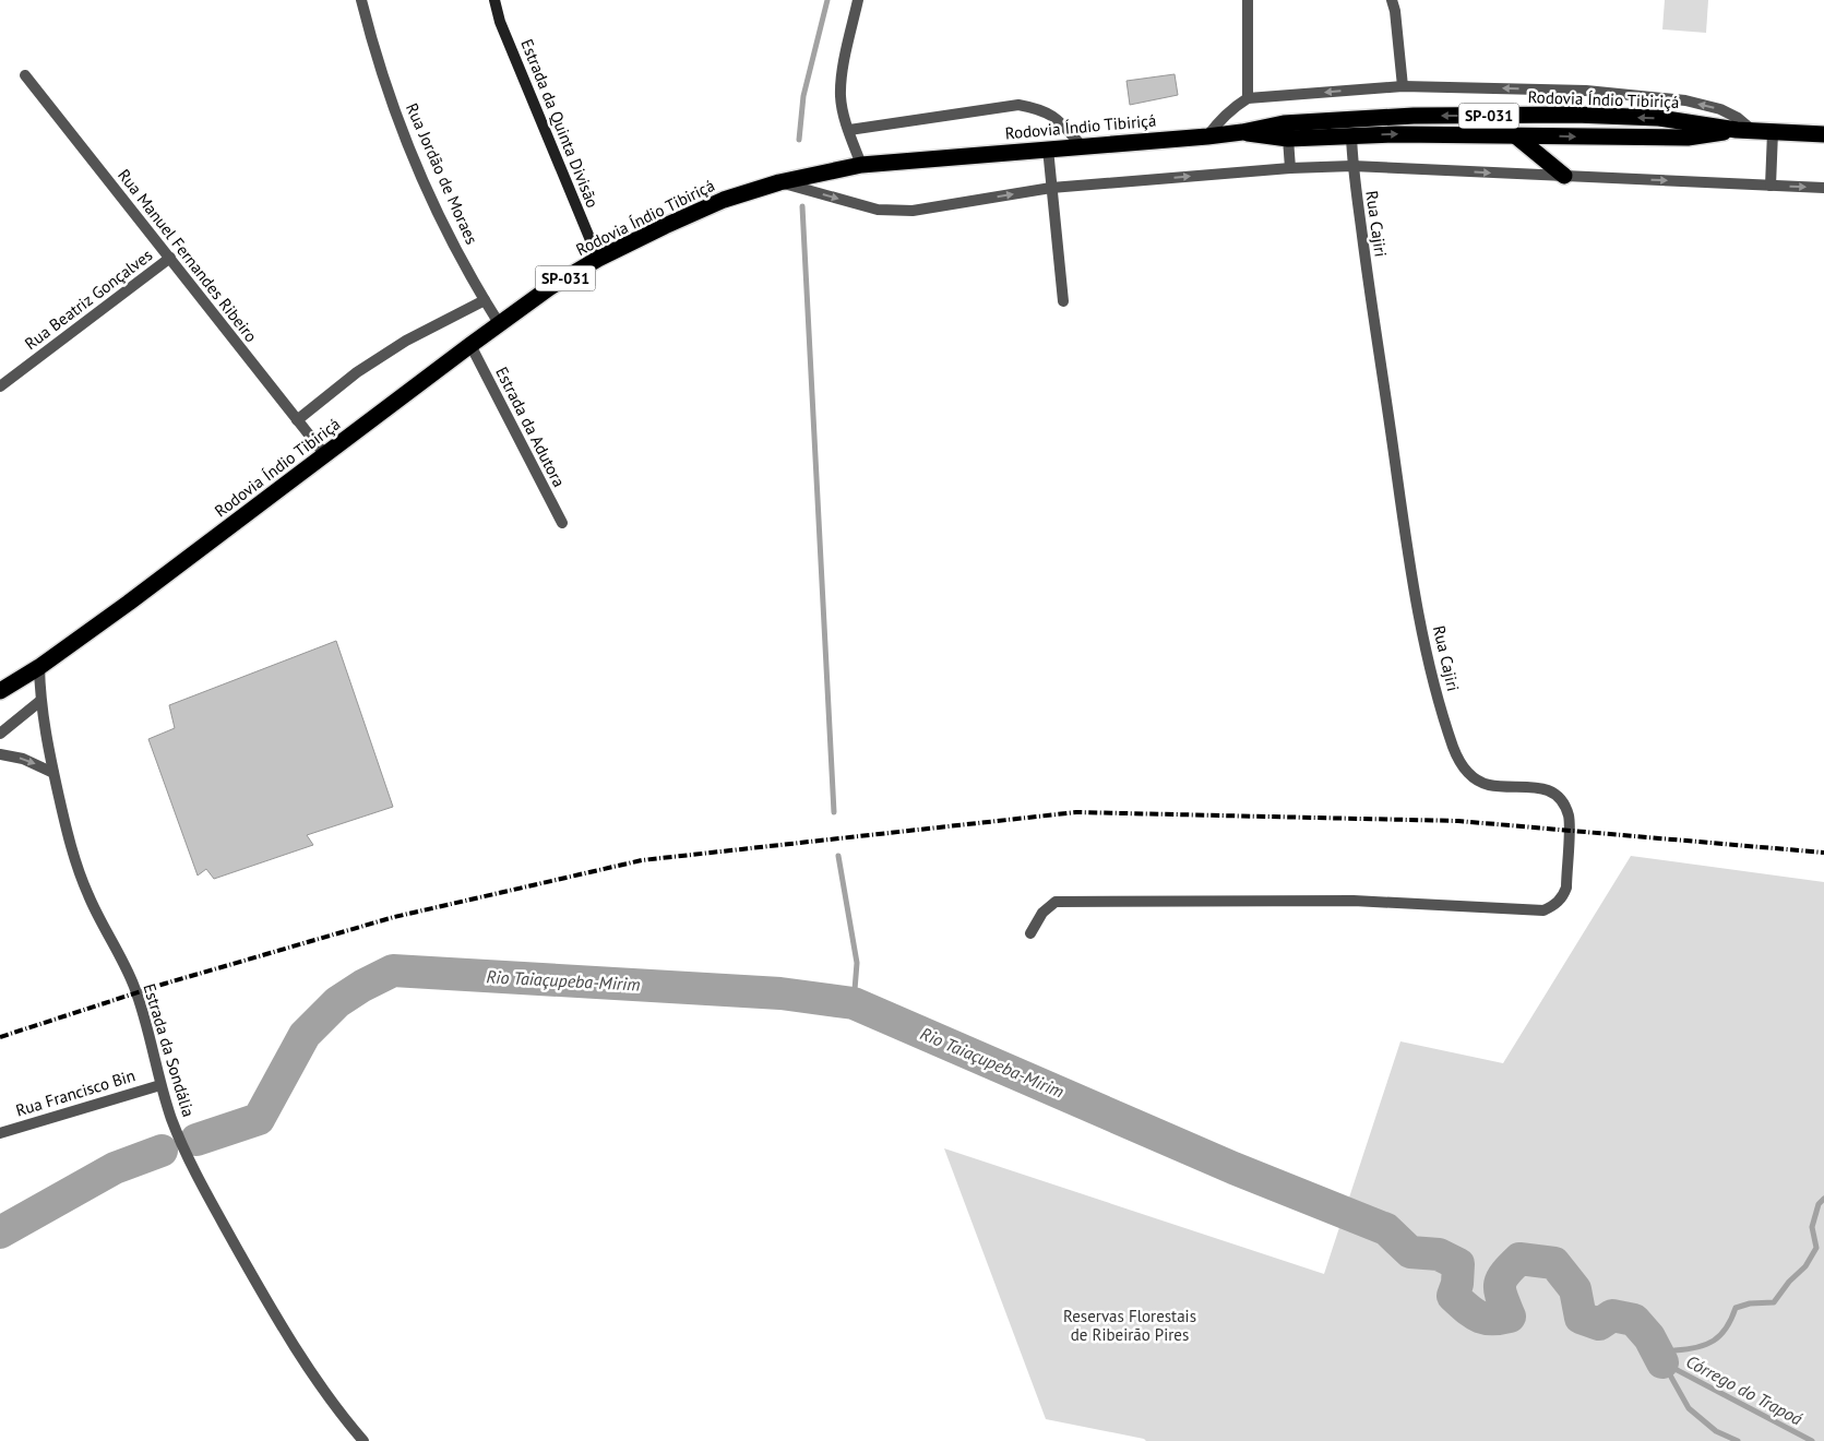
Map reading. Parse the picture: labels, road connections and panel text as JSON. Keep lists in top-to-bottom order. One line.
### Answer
{"streets":{"highway":["Rodovia Índio Tibiriçá","SP-031"],"street":["Estrada da Quinta Divisão","Rua Jordão de Moraes","Rua Cajiri","Rua Manuel Fernandes Ribeiro","Rua Beatriz Gonçalves","Estrada da Adutora","Estrada da Sondália","Rua Francisco Bin"]},"crossings":[["Rodovia Índio Tibiriçá","Estrada da Quinta Divisão"],["Rodovia Índio Tibiriçá","Rua Jordão de Moraes"],["Rodovia Índio Tibiriçá","Rua Cajiri"],["Rodovia Índio Tibiriçá","Rua Manuel Fernandes Ribeiro"],["Rodovia Índio Tibiriçá","Estrada da Adutora"],["Rodovia Índio Tibiriçá","Estrada da Sondália"],["Rua Manuel Fernandes Ribeiro","Rua Beatriz Gonçalves"],["Estrada da Sondália","Rua Francisco Bin"]],"water":["Rio Taiaçupeba-Mirim","Córrego do Trapoá"],"parks":["Reservas Florestais de Ribeirão Pires"]}
